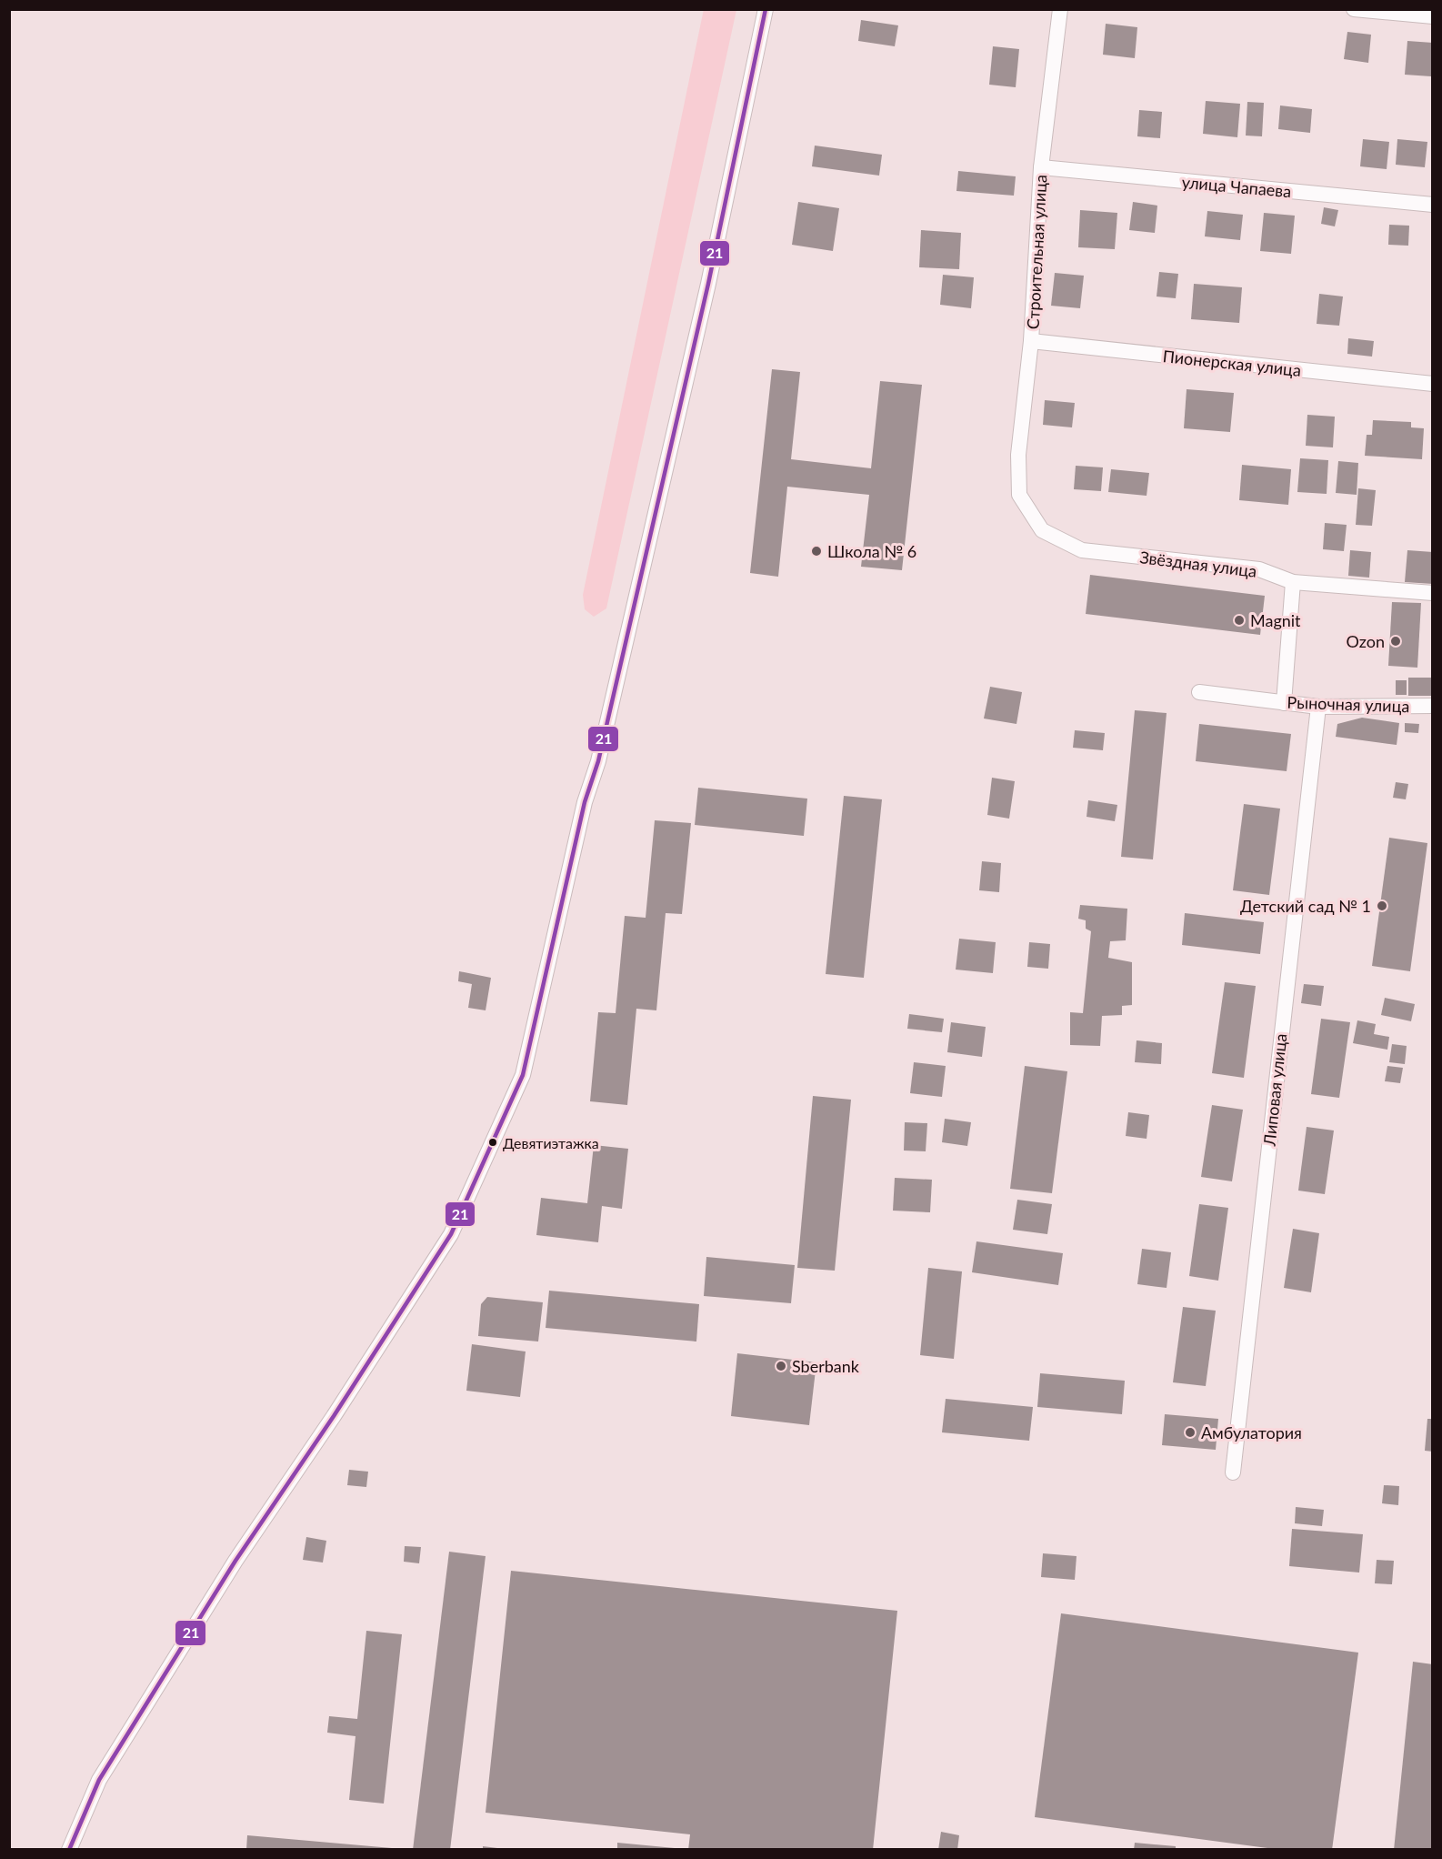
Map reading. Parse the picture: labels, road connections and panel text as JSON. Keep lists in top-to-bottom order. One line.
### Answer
{"streets":{"street":["улица Чапаева","Строительная улица","Пионерская улица","Звёздная улица","Рыночная улица","Липовая улица"]},"crossings":[["улица Чапаева","Строительная улица"],["Строительная улица","Пионерская улица"],["Строительная улица","Звёздная улица"],["Рыночная улица","Липовая улица"]],"places":["Школа № 6","Magnit","Ozon","Детский сад № 1","Девятиэтажка","Sberbank","Амбулатория"],"lines":["transit line 21"]}
